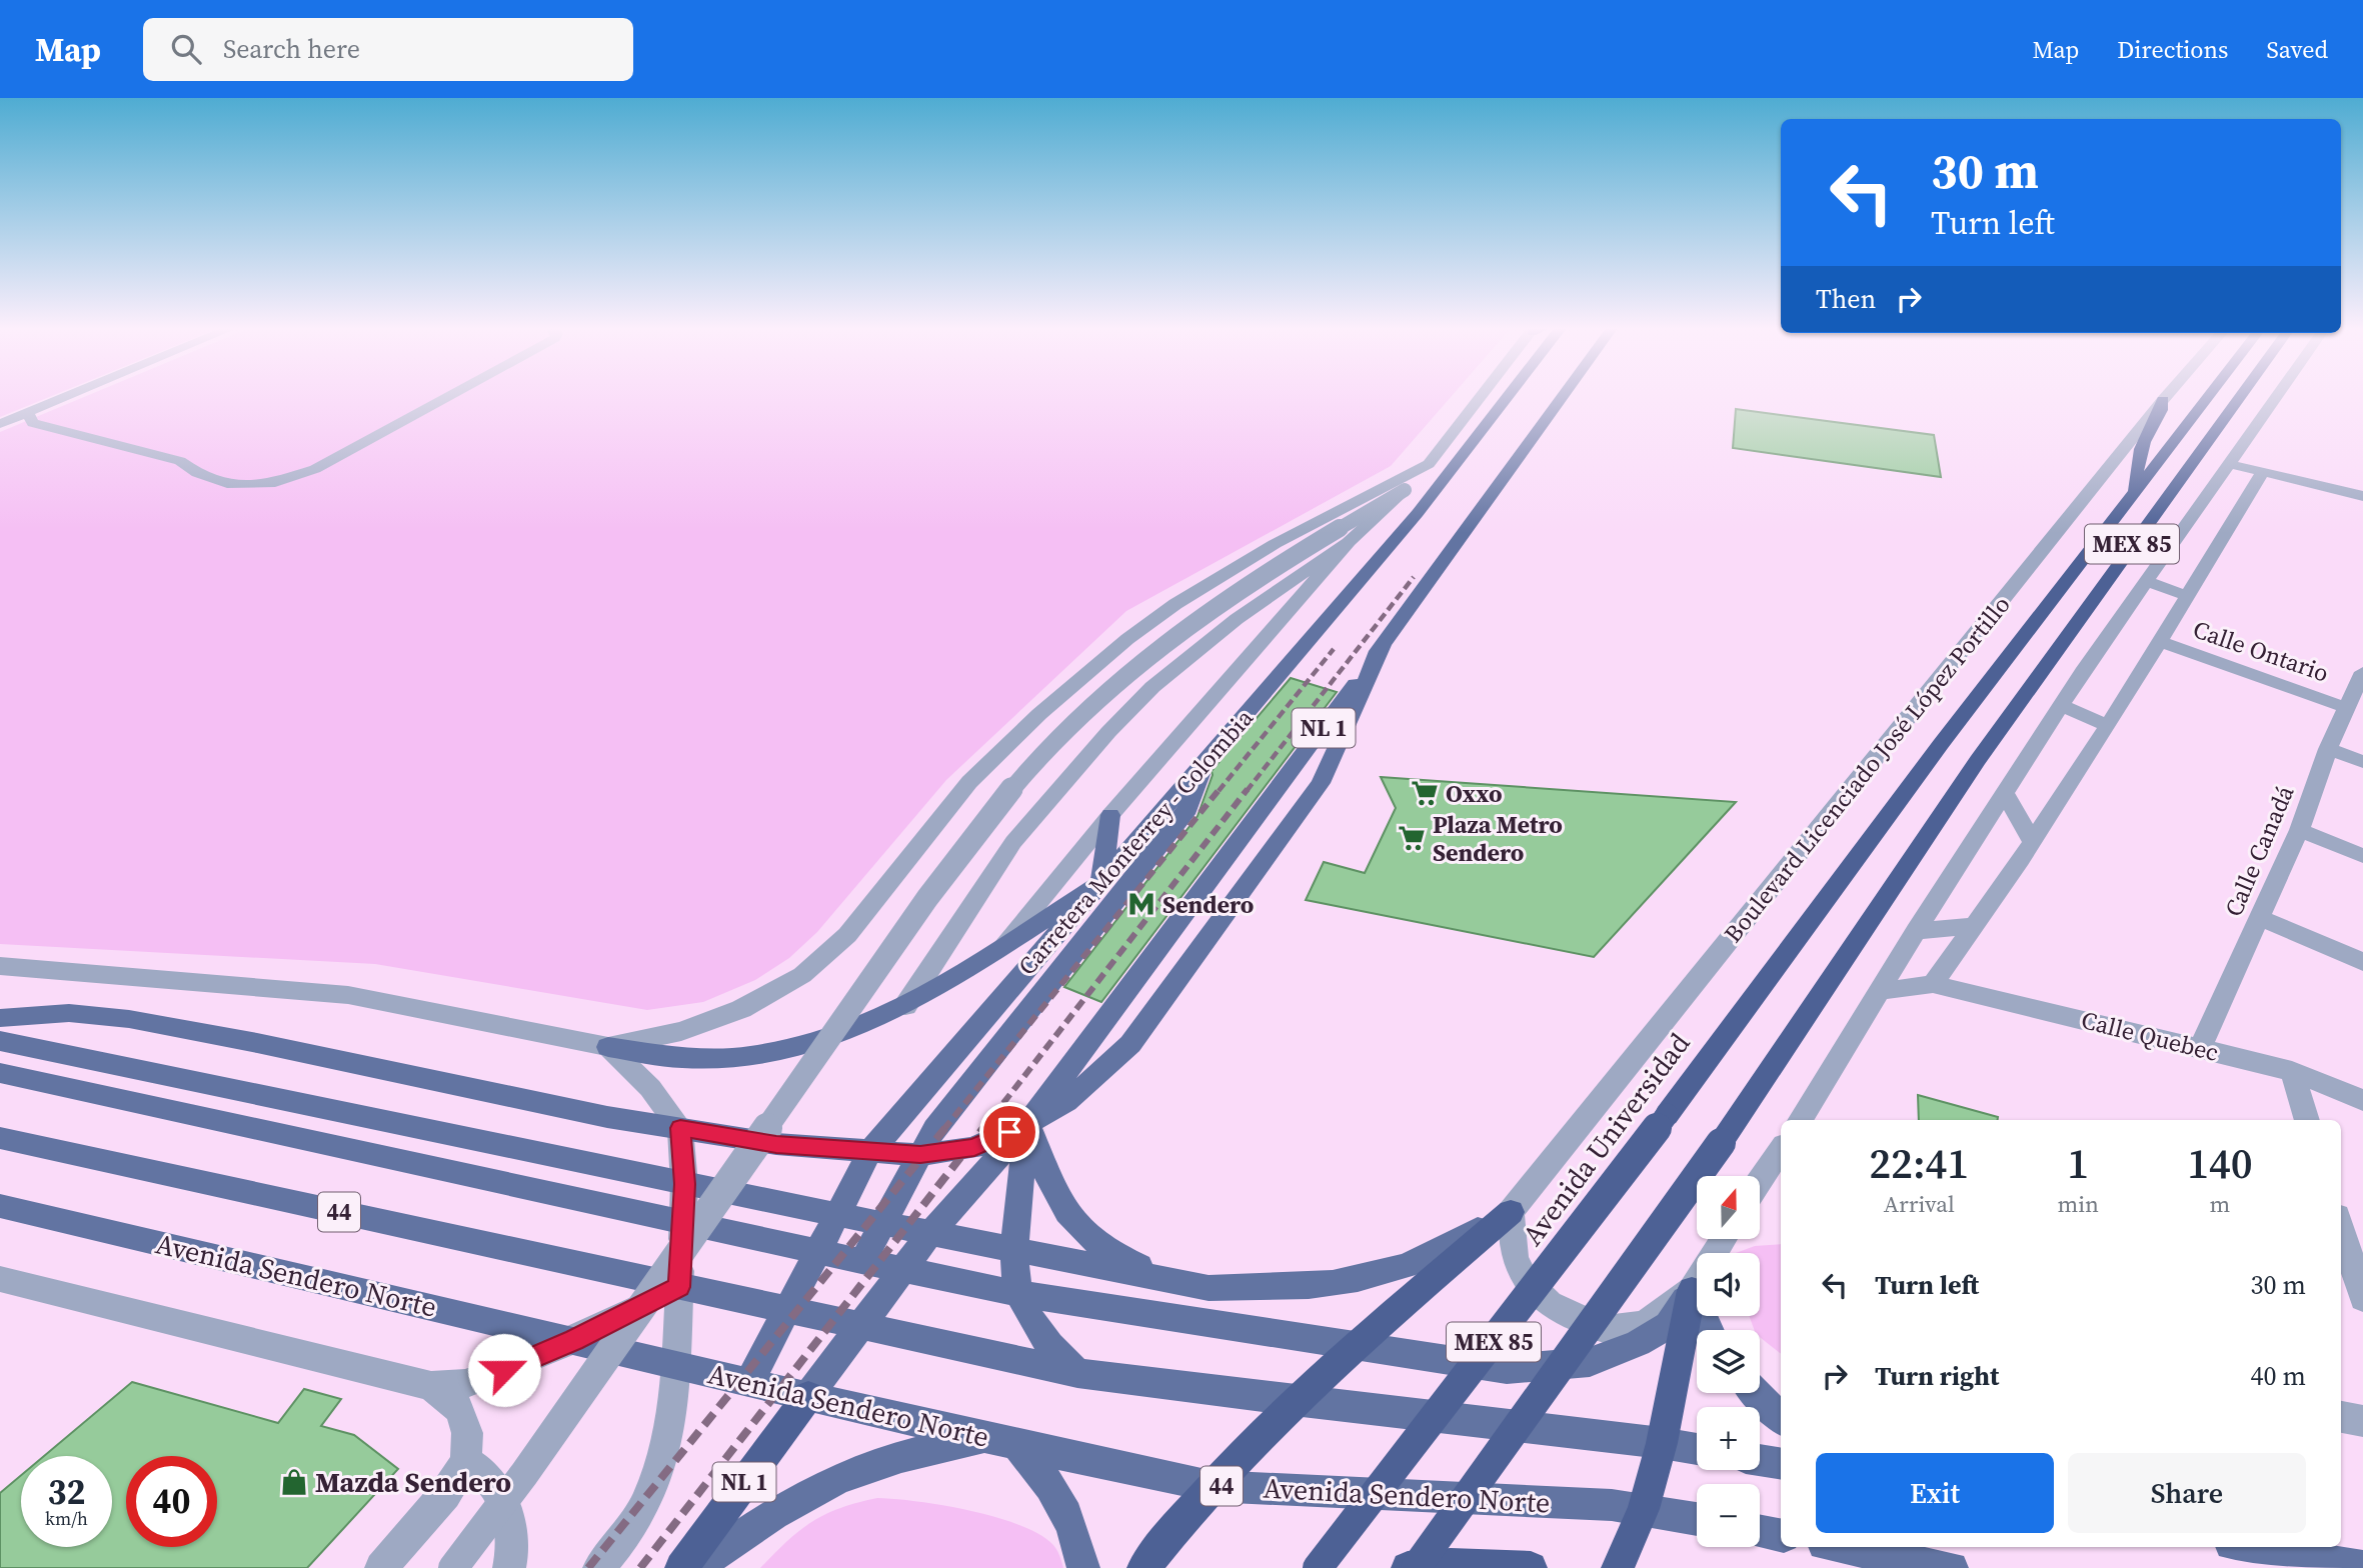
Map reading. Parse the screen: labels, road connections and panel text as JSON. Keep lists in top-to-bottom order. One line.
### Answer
{"streets":{"highway":["MEX 85","NL 1","Boulevard Licenciado José López Portillo","Avenida Universidad"],"main road":["Carretera Monterrey - Colombia","44","Avenida Sendero Norte"],"street":["Calle Ontario","Calle Canadá","Calle Quebec"]},"crossings":[["Calle Ontario","Calle Canadá"],["NL 1","44"],["NL 1","Avenida Sendero Norte"],["Boulevard Licenciado José López Portillo","Avenida Universidad"],["Carretera Monterrey - Colombia","44"],["Carretera Monterrey - Colombia","Avenida Sendero Norte"],["Calle Canadá","Calle Quebec"]],"places":{"supermarket":["Oxxo","Plaza Metro Sendero"],"metro station":["Sendero"],"shop":["Mazda Sendero"]},"north":"top","page":{"header":"Map","search":"Search here","nav":["Map","Directions","Saved"],"turn":["30 m","Turn left"],"then":"Then","eta":["22:41","Arrival","1","min","140","m"],"map_buttons":["+","−"],"list":[{"name":"Turn left","value":"30 m"},{"name":"Turn right","value":"40 m"}],"buttons":["Exit","Share"],"speed":"32 km/h","limit":"40"}}
